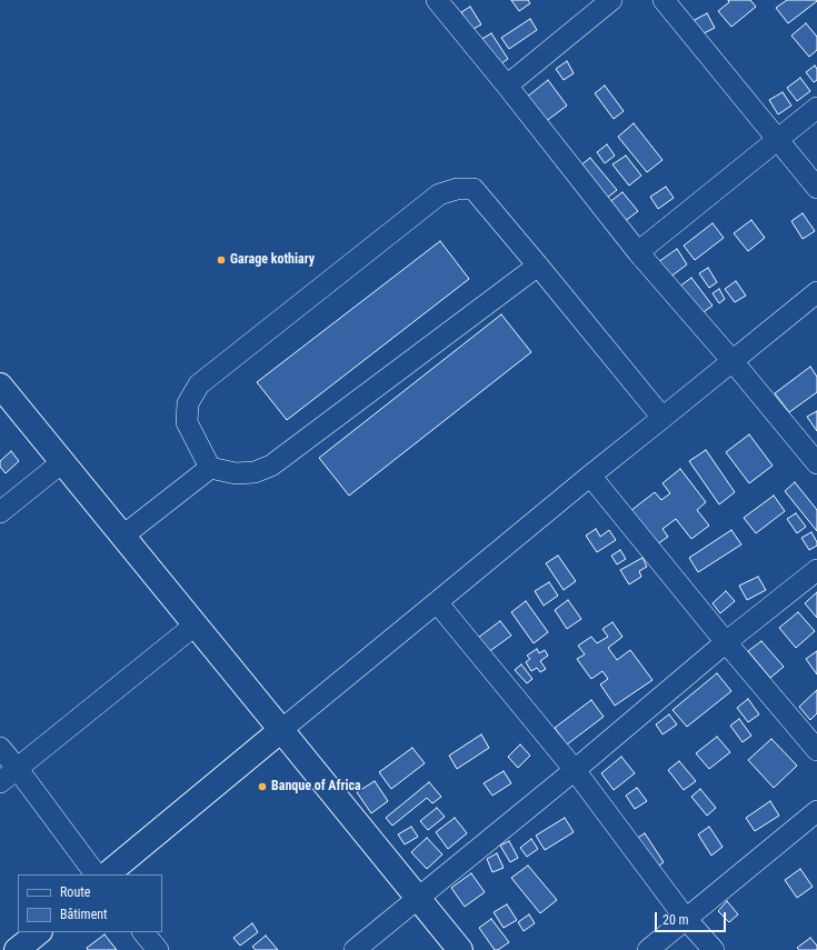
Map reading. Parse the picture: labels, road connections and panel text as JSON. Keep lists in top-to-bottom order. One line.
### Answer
{"places":["Garage kothiary","Banque of Africa"],"legend":["Route","Bâtiment"],"scale_bar":"20 m"}
